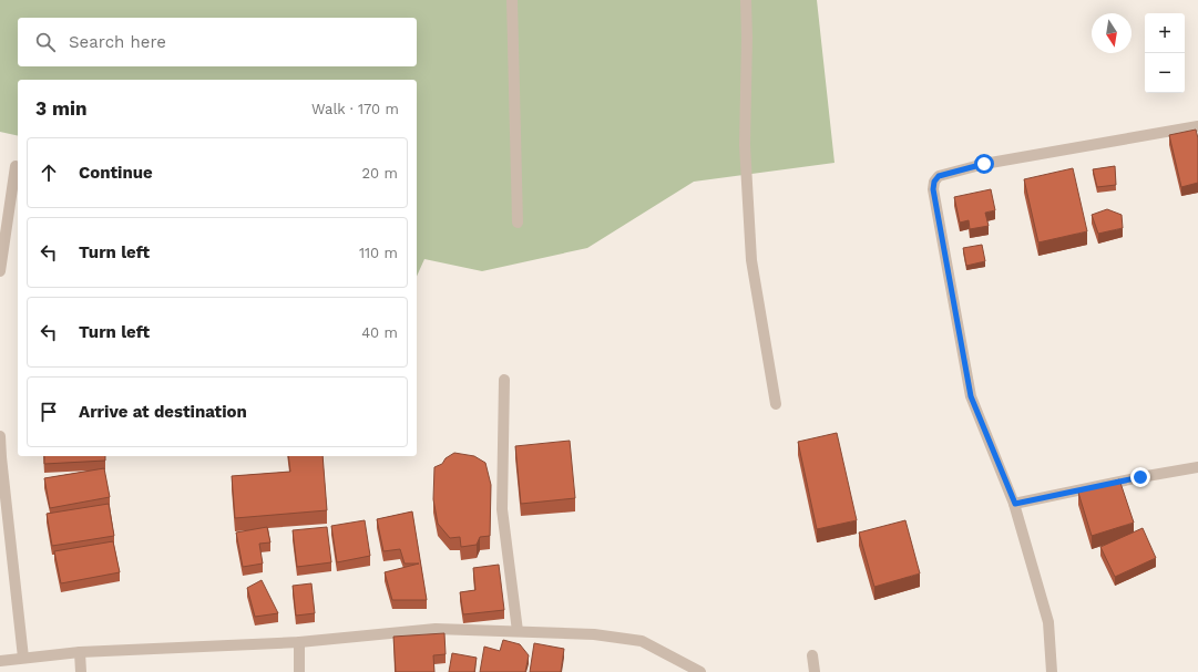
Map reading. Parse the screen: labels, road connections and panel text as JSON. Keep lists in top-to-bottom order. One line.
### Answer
{"north":"bottom","page":{"map_buttons":["+","−"],"search":"Search here","heading":["3 min","Walk · 170 m"],"list":[["Continue","20 m"],["Turn left","110 m"],["Turn left","40 m"],"Arrive at destination"]}}
